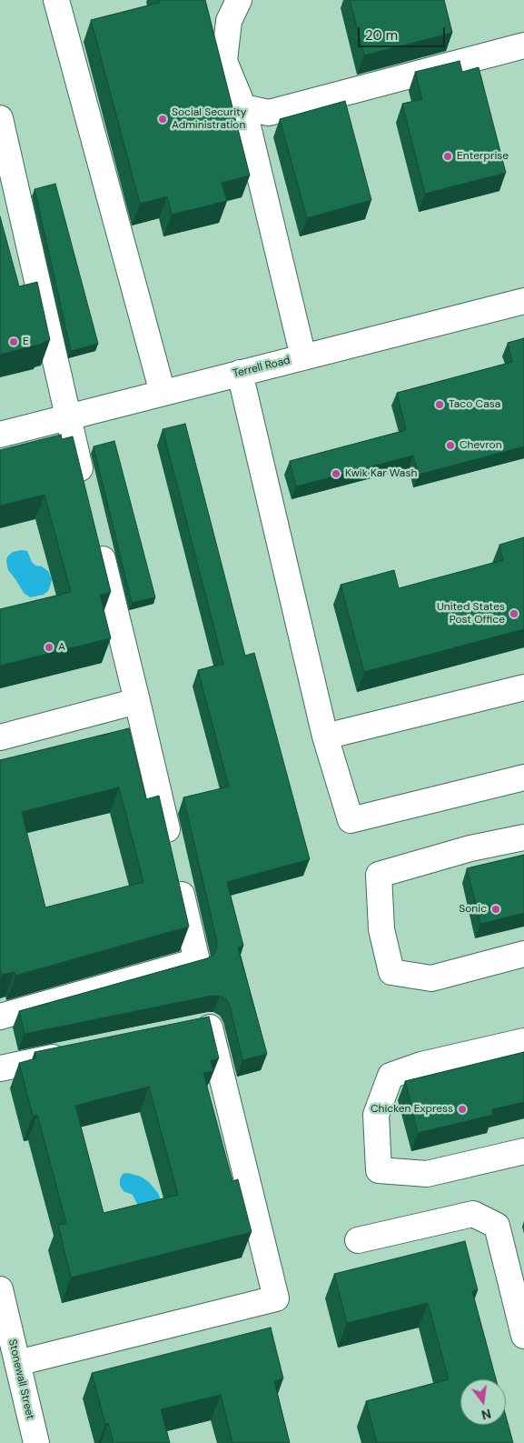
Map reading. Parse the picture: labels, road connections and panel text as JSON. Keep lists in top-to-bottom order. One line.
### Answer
{"streets":{"street":["Terrell Road","Stonewall Street"]},"places":["Social Security Administration","Enterprise","E","Taco Casa","Chevron","Kwik Kar Wash","United States Post Office","A","Sonic","Chicken Express"],"scale_bar":"20 m","north":"bottom"}
